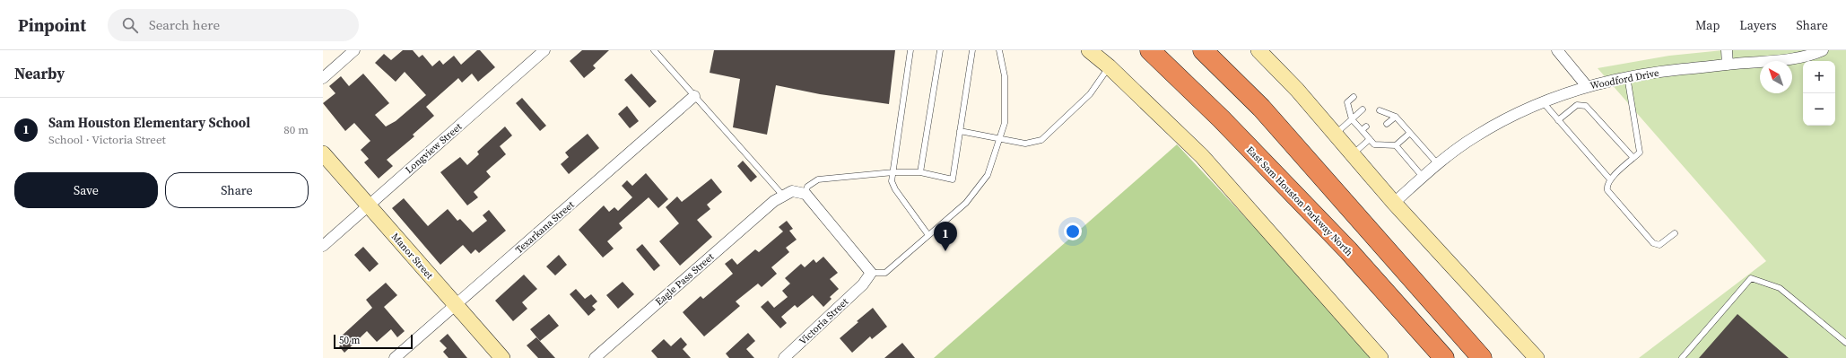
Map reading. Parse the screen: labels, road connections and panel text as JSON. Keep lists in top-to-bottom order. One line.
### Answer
{"streets":{"highway":["East Sam Houston Parkway North"],"main road":["Manor Street"],"street":["Woodford Drive","Longview Street","Texarkana Street","Eagle Pass Street","Victoria Street"]},"crossings":[["Longview Street","Manor Street"],["Texarkana Street","Manor Street"]],"scale_bar":"50 m","north":"top left","page":{"header":"Pinpoint","search":"Search here","nav":["Map","Layers","Share"],"heading":"Nearby","map_buttons":["+","−"],"list":[{"mark":"1","name":"Sam Houston Elementary School","note":"School · Victoria Street","value":"80 m"}],"buttons":["Save","Share"],"pins":"1","scale":"50 m"}}
